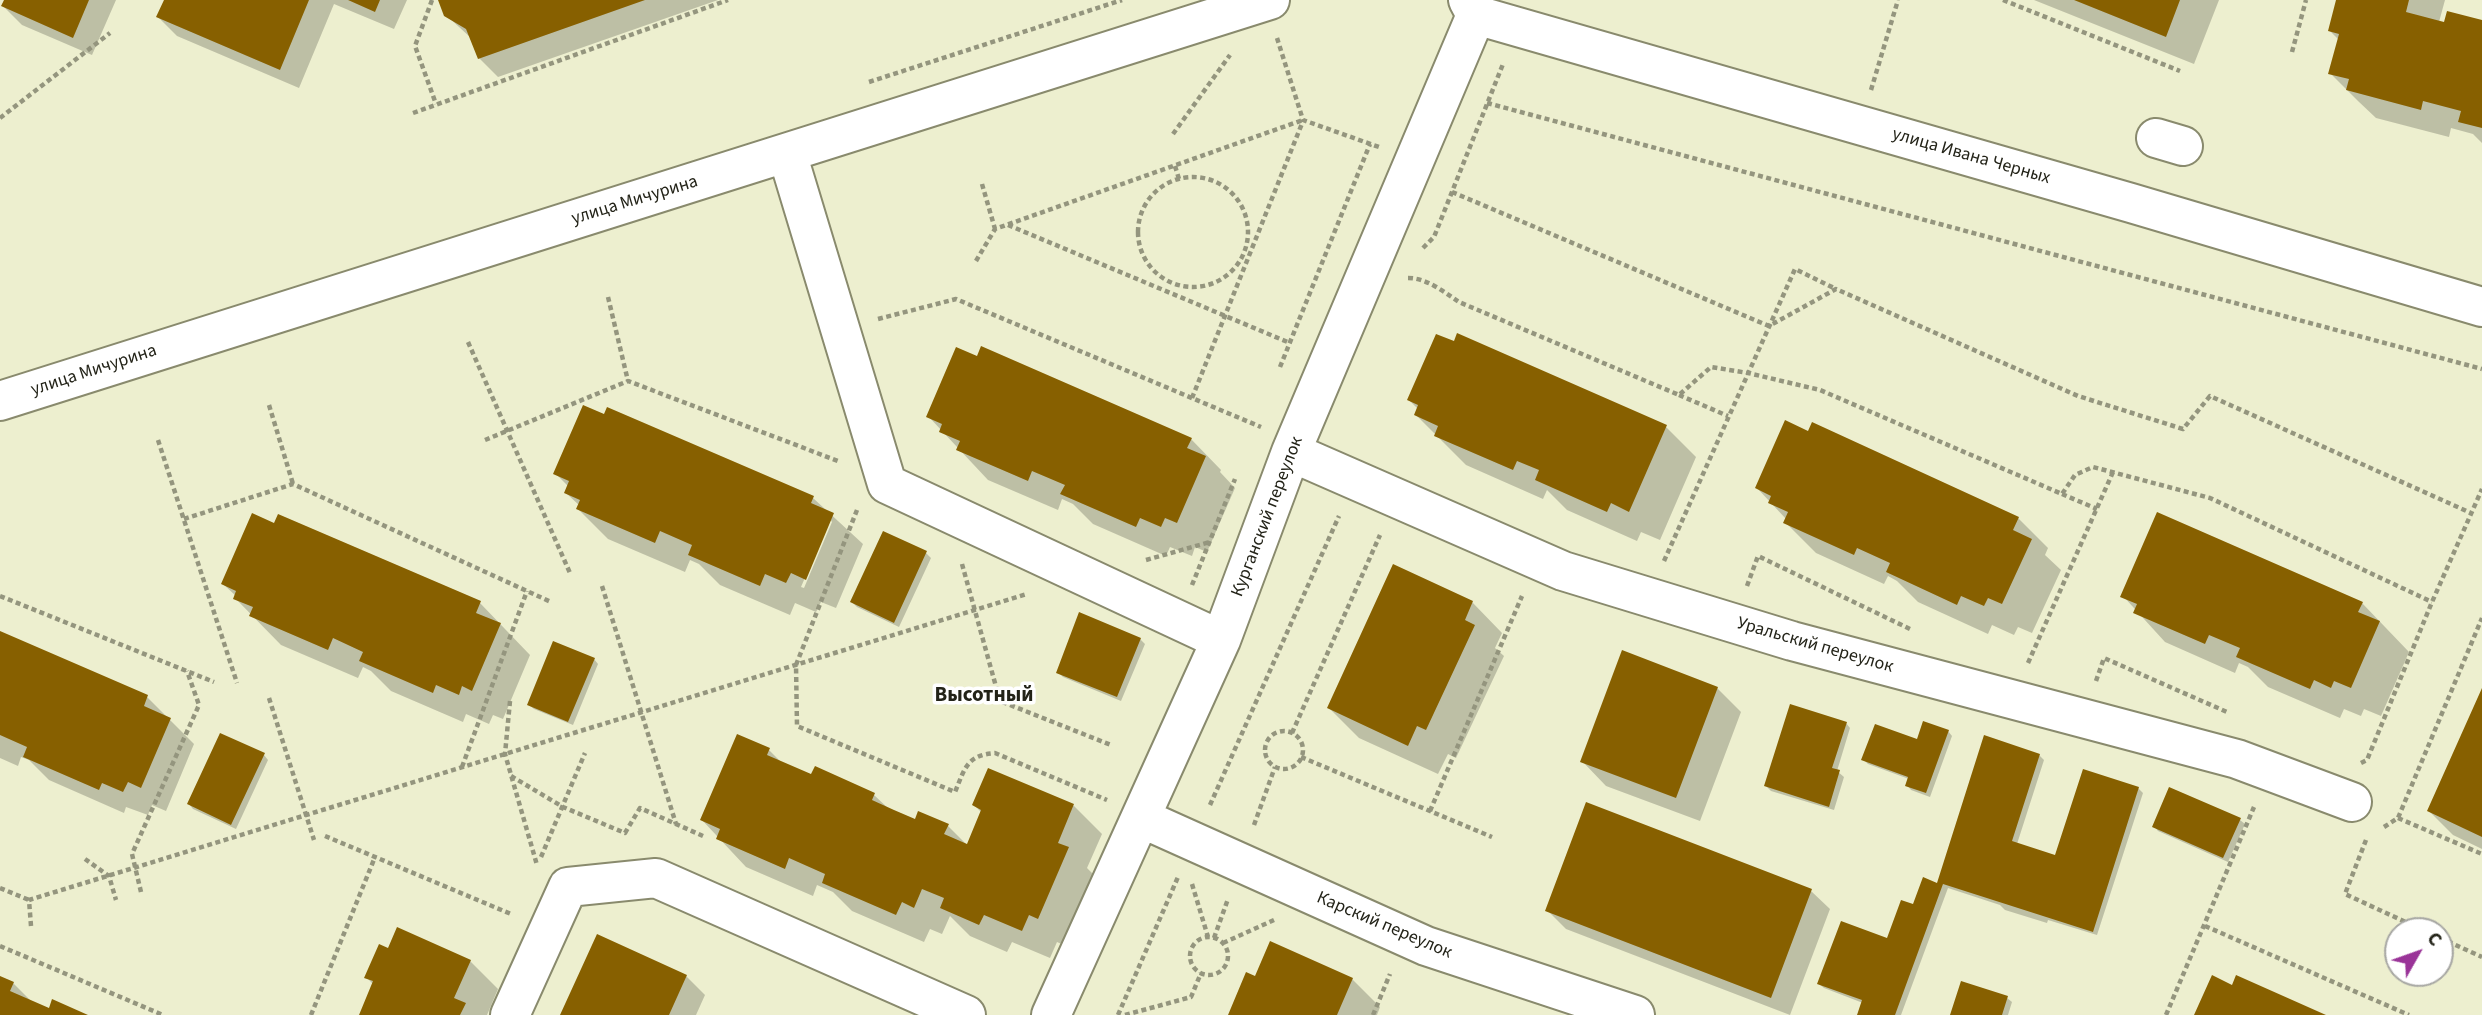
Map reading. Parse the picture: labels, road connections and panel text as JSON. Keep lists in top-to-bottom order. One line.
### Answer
{"streets":{"street":["улица Ивана Черных","улица Мичурина","Курганский переулок","Уральский переулок","Карский переулок"]},"crossings":[["улица Ивана Черных","Курганский переулок"],["Курганский переулок","Уральский переулок"],["Курганский переулок","Карский переулок"]],"districts":["Высотный"],"north":"top right"}
